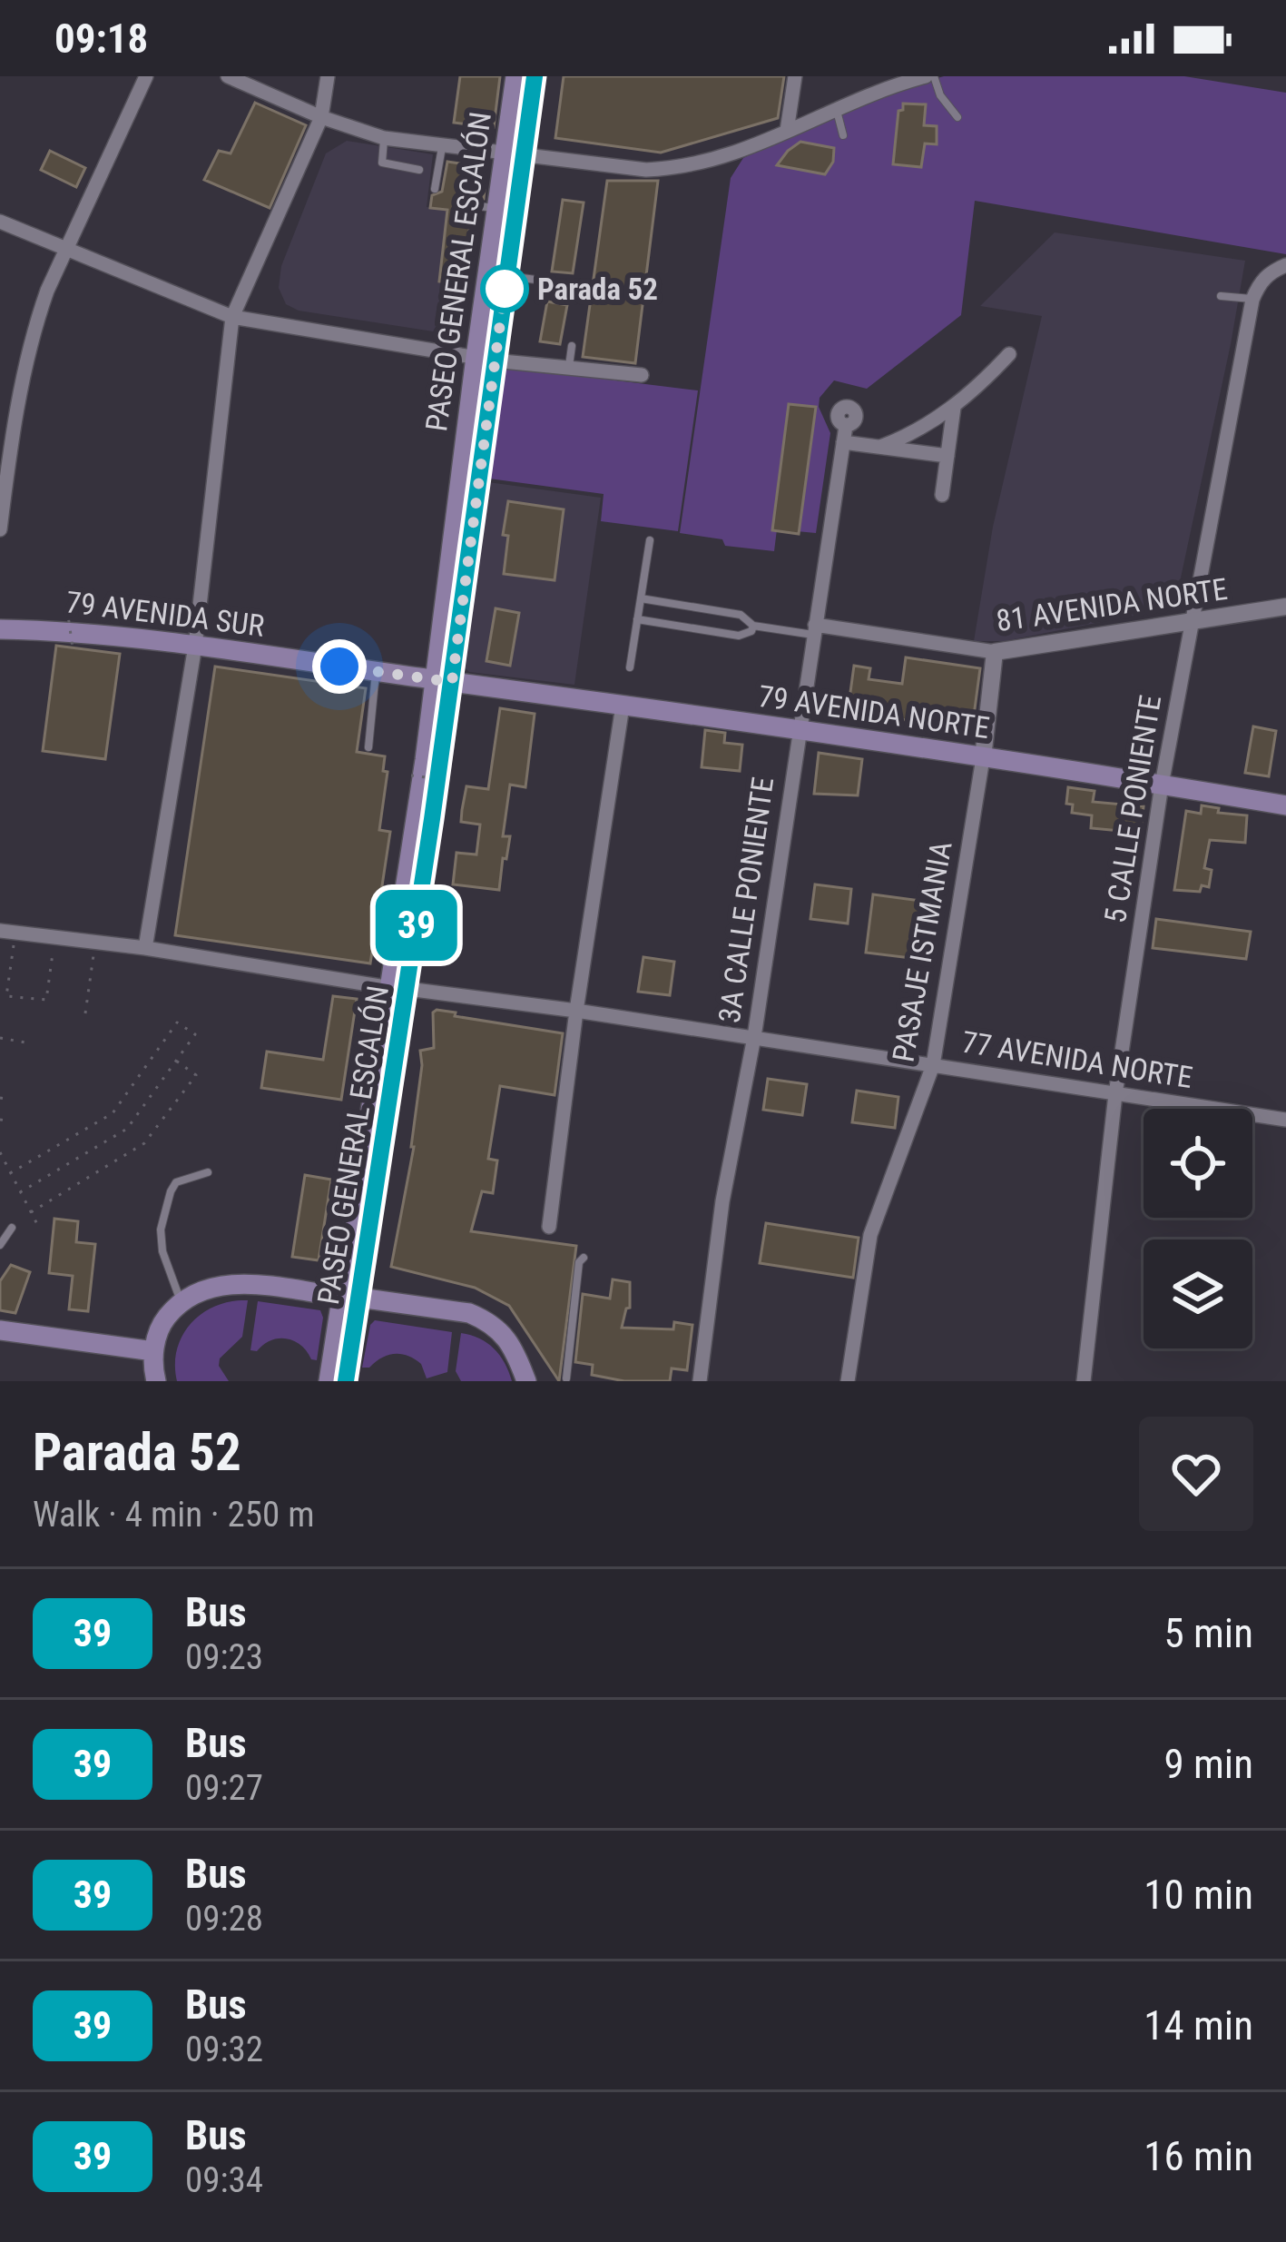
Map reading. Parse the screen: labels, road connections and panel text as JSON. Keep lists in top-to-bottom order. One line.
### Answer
{"streets":{"main road":["PASEO GENERAL ESCALÓN","79 AVENIDA SUR","79 AVENIDA NORTE"],"street":["81 AVENIDA NORTE","5 CALLE PONIENTE","3A CALLE PONIENTE","PASAJE ISTMANIA","77 AVENIDA NORTE"]},"crossings":[["PASEO GENERAL ESCALÓN","79 AVENIDA SUR"],["PASEO GENERAL ESCALÓN","79 AVENIDA NORTE"],["PASEO GENERAL ESCALÓN","77 AVENIDA NORTE"],["81 AVENIDA NORTE","5 CALLE PONIENTE"],["81 AVENIDA NORTE","3A CALLE PONIENTE"],["81 AVENIDA NORTE","PASAJE ISTMANIA"],["79 AVENIDA SUR","79 AVENIDA NORTE"],["79 AVENIDA NORTE","5 CALLE PONIENTE"],["79 AVENIDA NORTE","3A CALLE PONIENTE"],["79 AVENIDA NORTE","PASAJE ISTMANIA"],["5 CALLE PONIENTE","77 AVENIDA NORTE"],["3A CALLE PONIENTE","77 AVENIDA NORTE"],["PASAJE ISTMANIA","77 AVENIDA NORTE"]],"places":["Parada 52"],"lines":["bus line 39"],"page":{"status":"09:18","on_map":"39","heading":["Parada 52","Walk · 4 min · 250 m"],"list":[{"mark":"39","name":"Bus","note":"09:23","value":"5 min"},{"mark":"39","name":"Bus","note":"09:27","value":"9 min"},{"mark":"39","name":"Bus","note":"09:28","value":"10 min"},{"mark":"39","name":"Bus","note":"09:32","value":"14 min"},{"mark":"39","name":"Bus","note":"09:34","value":"16 min"}]}}
